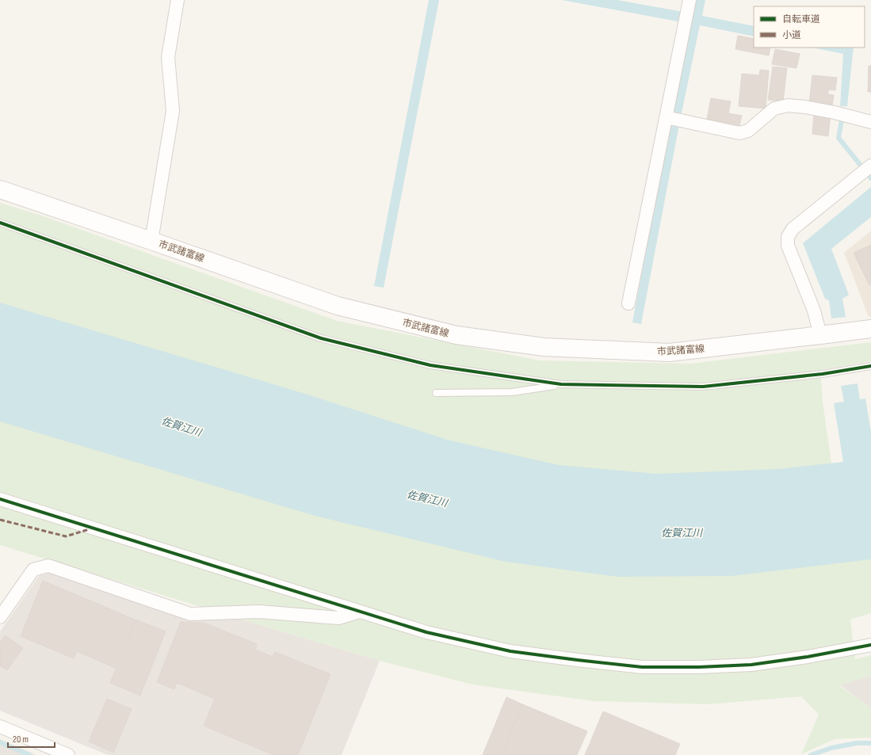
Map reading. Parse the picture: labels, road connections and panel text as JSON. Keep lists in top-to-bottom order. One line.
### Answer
{"streets":{"main road":["市武諸富線"]},"water":["佐賀江川"],"legend":["自転車道","小道"],"scale_bar":"20 m"}
